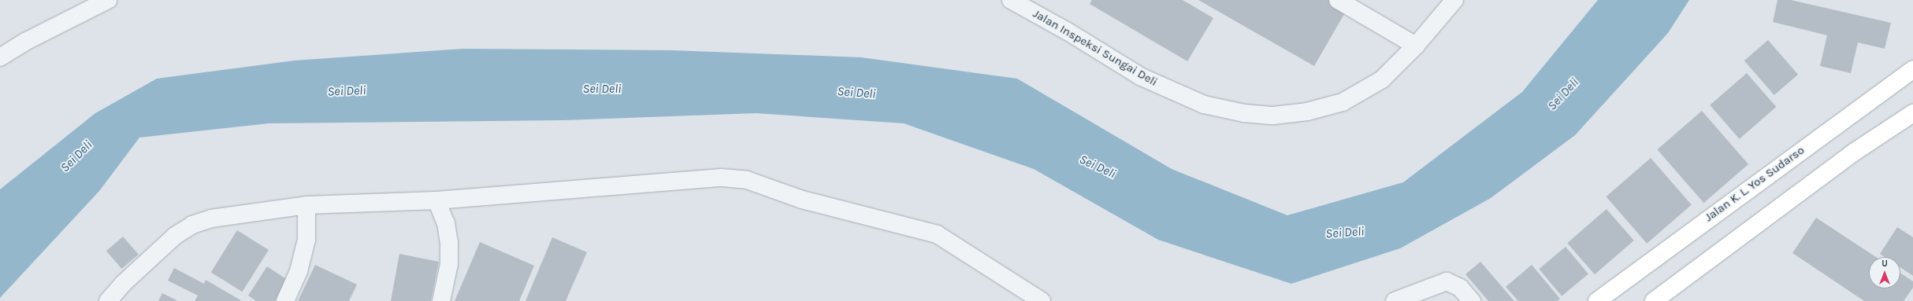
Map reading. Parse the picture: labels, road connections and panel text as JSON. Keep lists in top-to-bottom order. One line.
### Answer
{"streets":{"highway":["Jalan K. L. Yos Sudarso"],"street":["Jalan Inspeksi Sungai Deli"]},"water":["Sei Deli"],"north":"top"}
